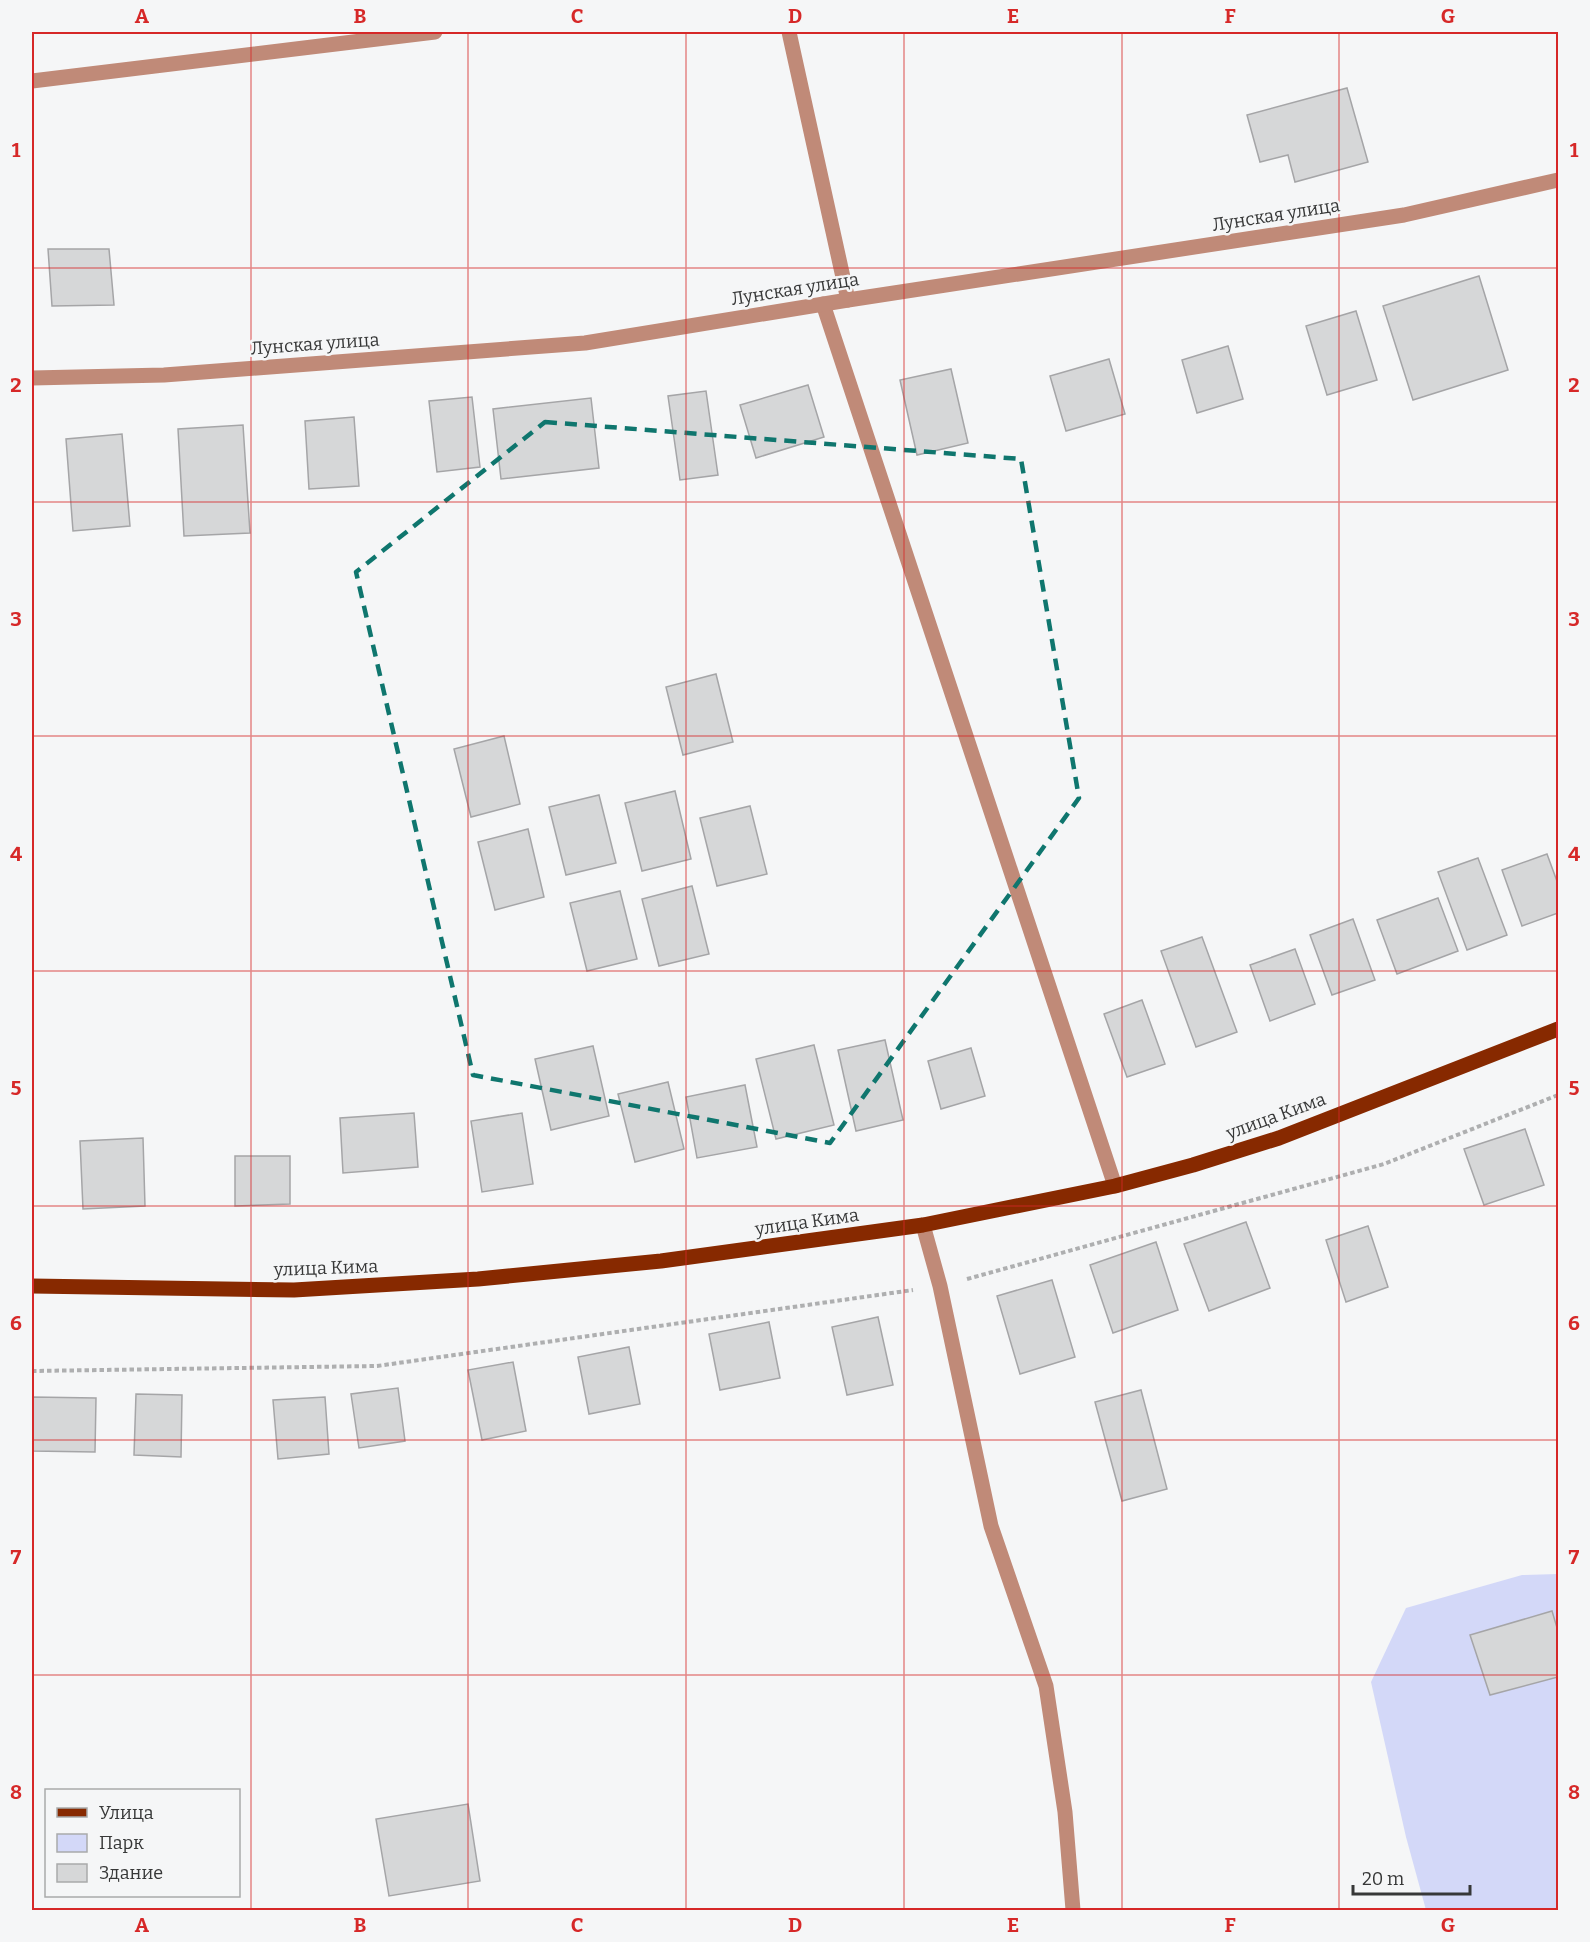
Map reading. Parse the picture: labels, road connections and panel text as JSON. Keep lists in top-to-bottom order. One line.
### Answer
{"streets":{"main road":["улица Кима"],"street":["Лунская улица"]},"legend":["Улица","Парк","Здание"],"scale_bar":"20 m","grid":{"columns":["A","B","C","D","E","F","G"],"rows":["1","2","3","4","5","6","7","8"]}}
